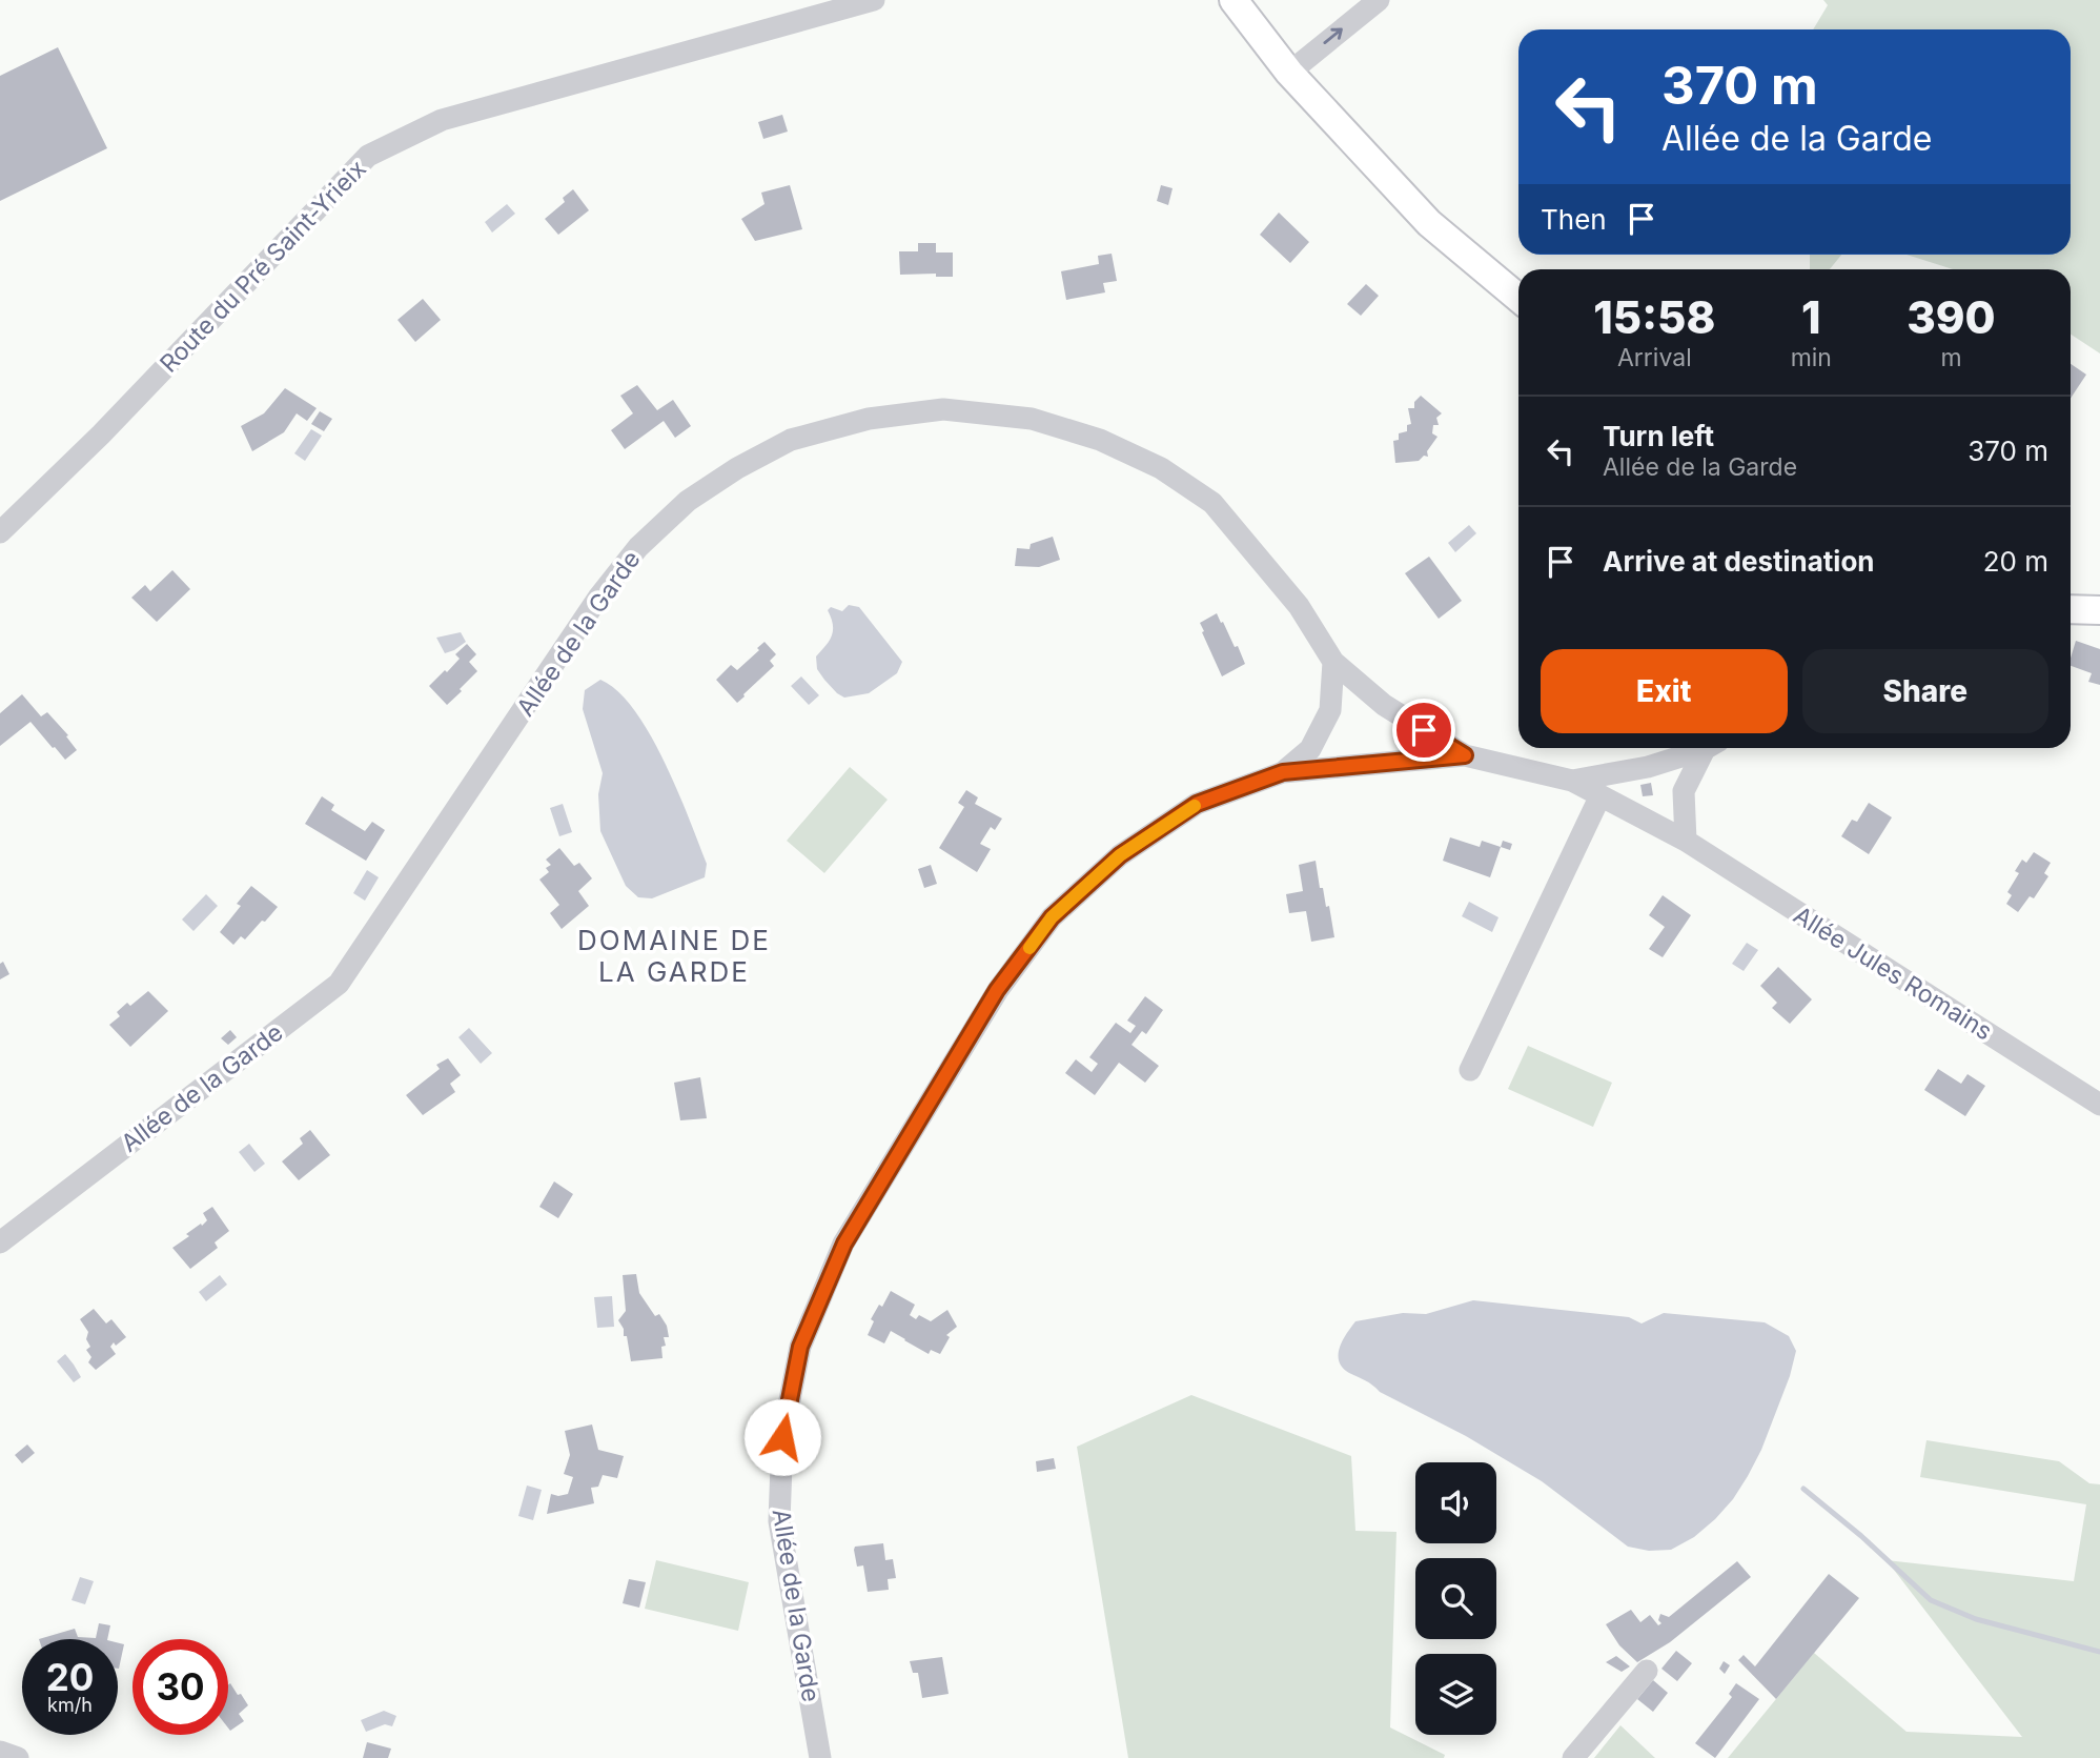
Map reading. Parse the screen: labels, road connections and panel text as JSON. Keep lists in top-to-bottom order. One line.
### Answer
{"streets":{"street":["Route du Pré Saint-Yrieix","Allée de la Garde","Allée Jules Romains"]},"crossings":[["Allée de la Garde","Allée Jules Romains"]],"districts":["DOMAINE DE LA GARDE"],"page":{"turn":["370 m","Allée de la Garde"],"then":"Then","eta":["15:58","Arrival","1","min","390","m"],"list":[{"name":"Turn left","note":"Allée de la Garde","value":"370 m"},{"name":"Arrive at destination","value":"20 m"}],"buttons":["Exit","Share"],"speed":"20 km/h","limit":"30"}}
